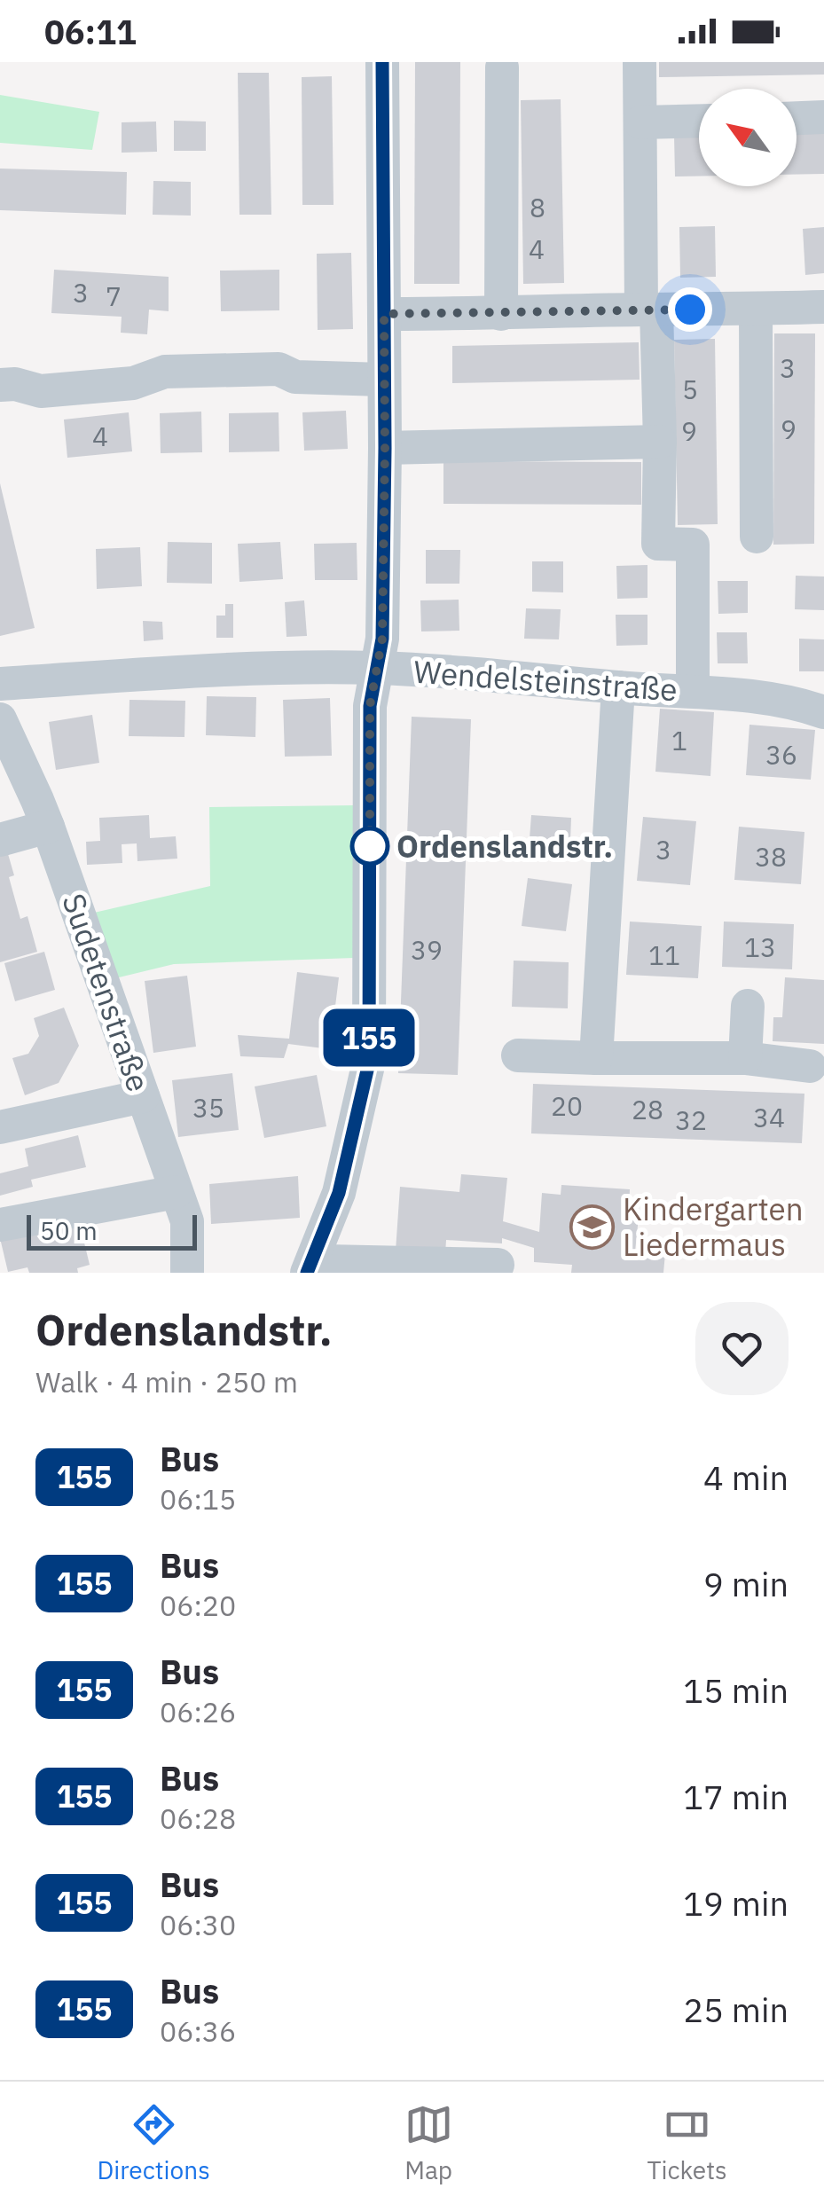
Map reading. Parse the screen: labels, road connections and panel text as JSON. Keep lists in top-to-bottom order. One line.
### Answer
{"streets":{"street":["Wendelsteinstraße","Sudetenstraße"]},"places":{"other":["Ordenslandstr."],"school or university":["Kindergarten Liedermaus"]},"lines":["bus line 155"],"house_numbers":["8","4","3","7","3","5","9","9","4","1","36","3","38","13","39","11","20","35","28","34","32"],"scale_bar":"50 m","north":"top left","page":{"status":"06:11","on_map":"155","scale":"50 m","heading":["Ordenslandstr.","Walk · 4 min · 250 m"],"list":[{"mark":"155","name":"Bus","note":"06:15","value":"4 min"},{"mark":"155","name":"Bus","note":"06:20","value":"9 min"},{"mark":"155","name":"Bus","note":"06:26","value":"15 min"},{"mark":"155","name":"Bus","note":"06:28","value":"17 min"},{"mark":"155","name":"Bus","note":"06:30","value":"19 min"},{"mark":"155","name":"Bus","note":"06:36","value":"25 min"}],"tabs":["Directions","Map","Tickets"]}}
